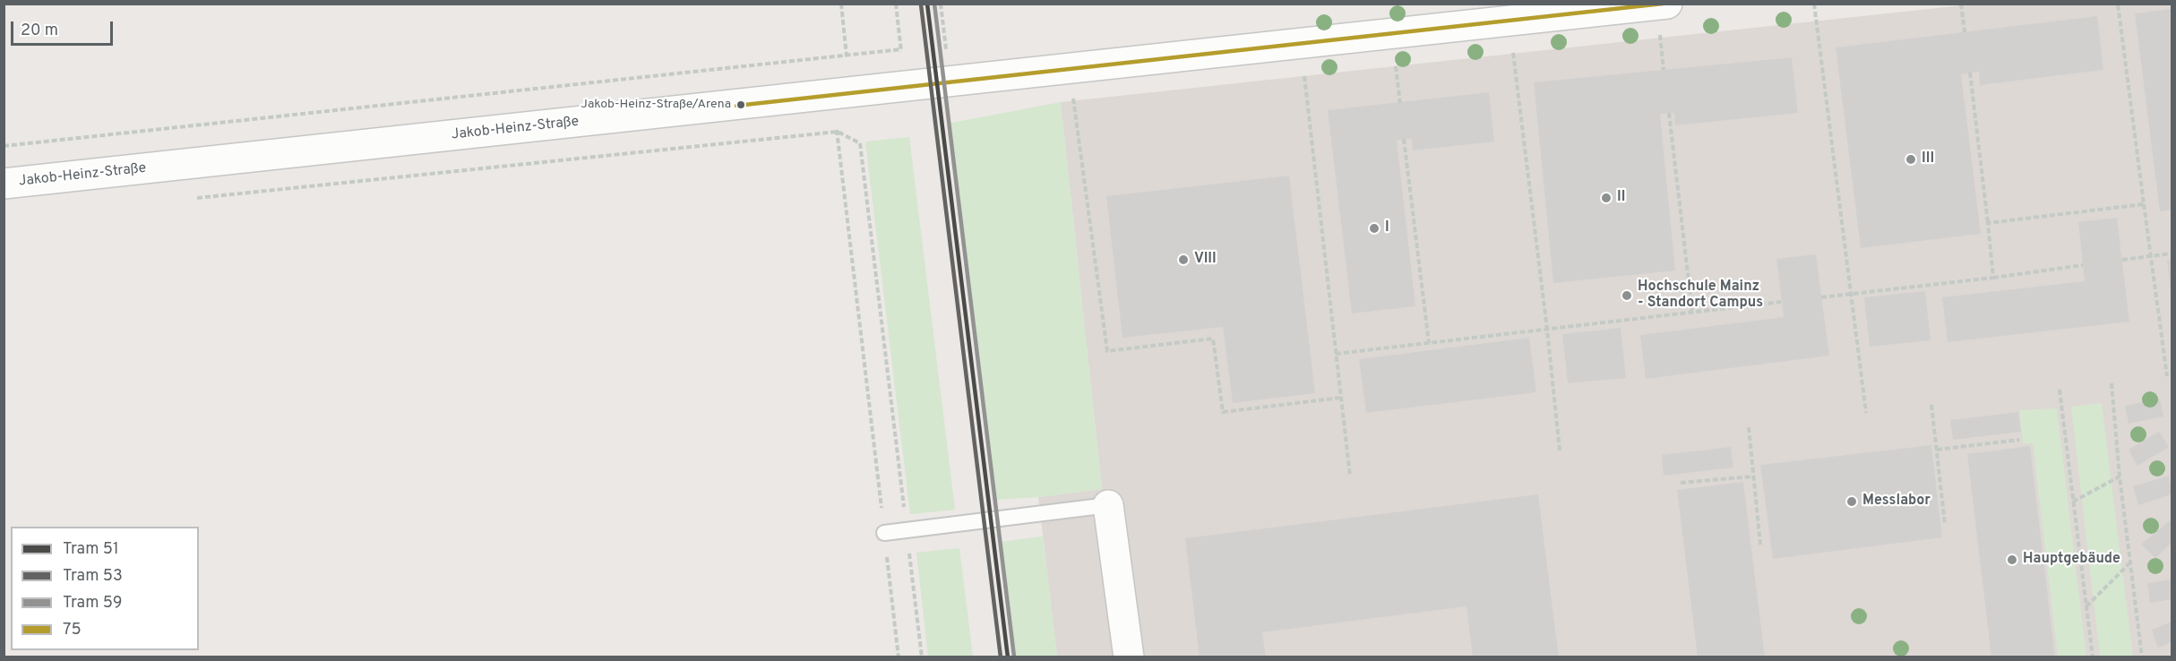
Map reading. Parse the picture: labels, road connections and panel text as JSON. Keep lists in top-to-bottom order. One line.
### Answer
{"streets":{"street":["Jakob-Heinz-Straße"]},"places":["Jakob-Heinz-Straße/Arena","III","II","I","VIII","Hochschule Mainz - Standort Campus","Messlabor","Hauptgebäude"],"lines":["tram line 51","tram line 59","transit line 75","tram line 53"],"legend":["Tram 51","Tram 53","Tram 59","75"],"scale_bar":"20 m"}
